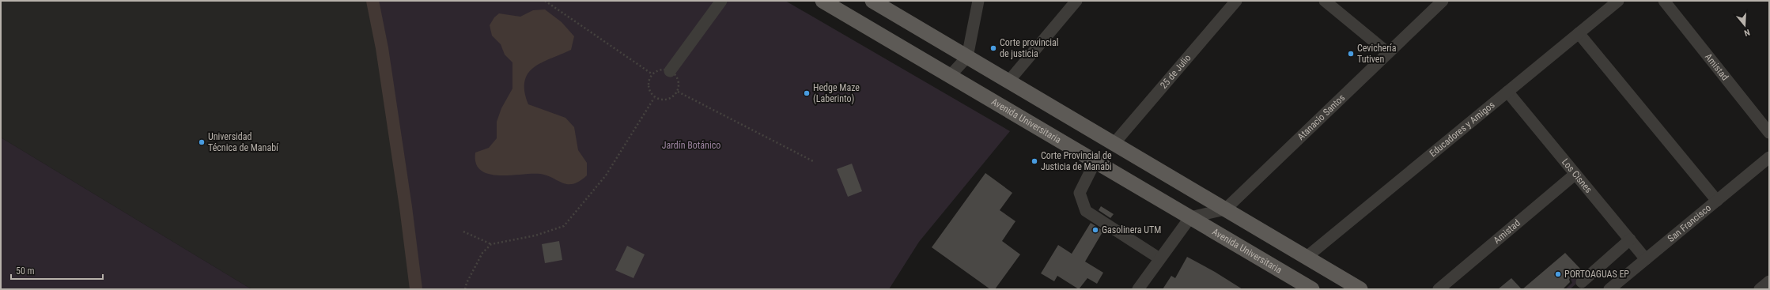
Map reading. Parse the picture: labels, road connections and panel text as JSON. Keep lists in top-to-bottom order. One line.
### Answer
{"streets":{"main road":["Avenida Universitaria"],"street":["Amistad","25 de Julio","Atanacio Santos","Educadores y Amigos","Los Cisnes","San Francisco"]},"crossings":[["Amistad","Los Cisnes"],["Educadores y Amigos","Los Cisnes"],["Los Cisnes","San Francisco"]],"parks":["Jardín Botánico"],"places":["Corte provincial de justicia","Cevichería Tutiven","Hedge Maze (Laberinto)","Universidad Técnica de Manabí","Corte Provincial de Justicia de Manabi","Gasolinera UTM","PORTOAGUAS EP"],"scale_bar":"50 m","north":"bottom"}
